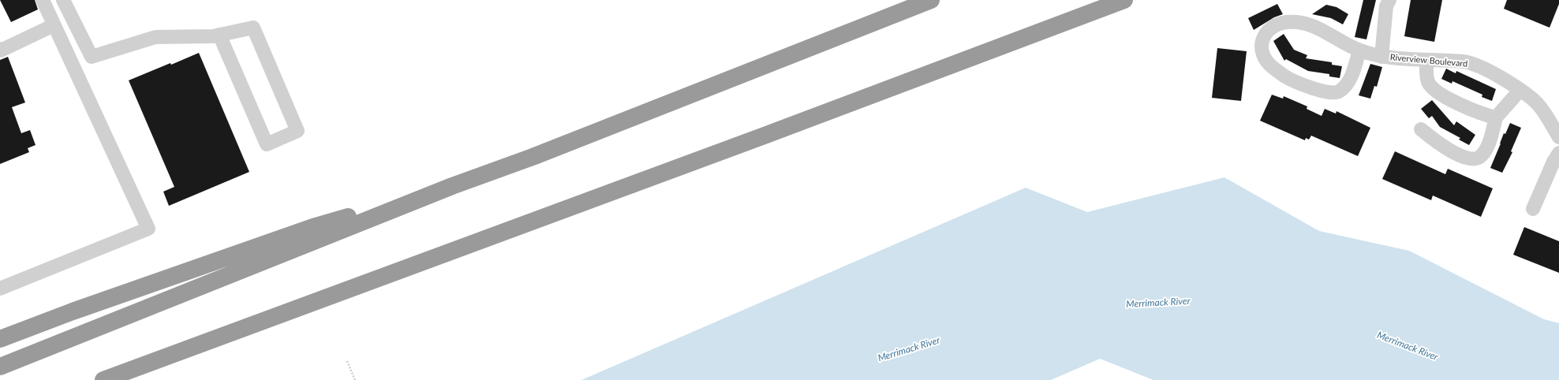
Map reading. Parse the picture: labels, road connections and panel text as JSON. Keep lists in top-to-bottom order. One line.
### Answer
{"streets":{"street":["Riverview Boulevard"]},"water":["Merrimack River"]}
